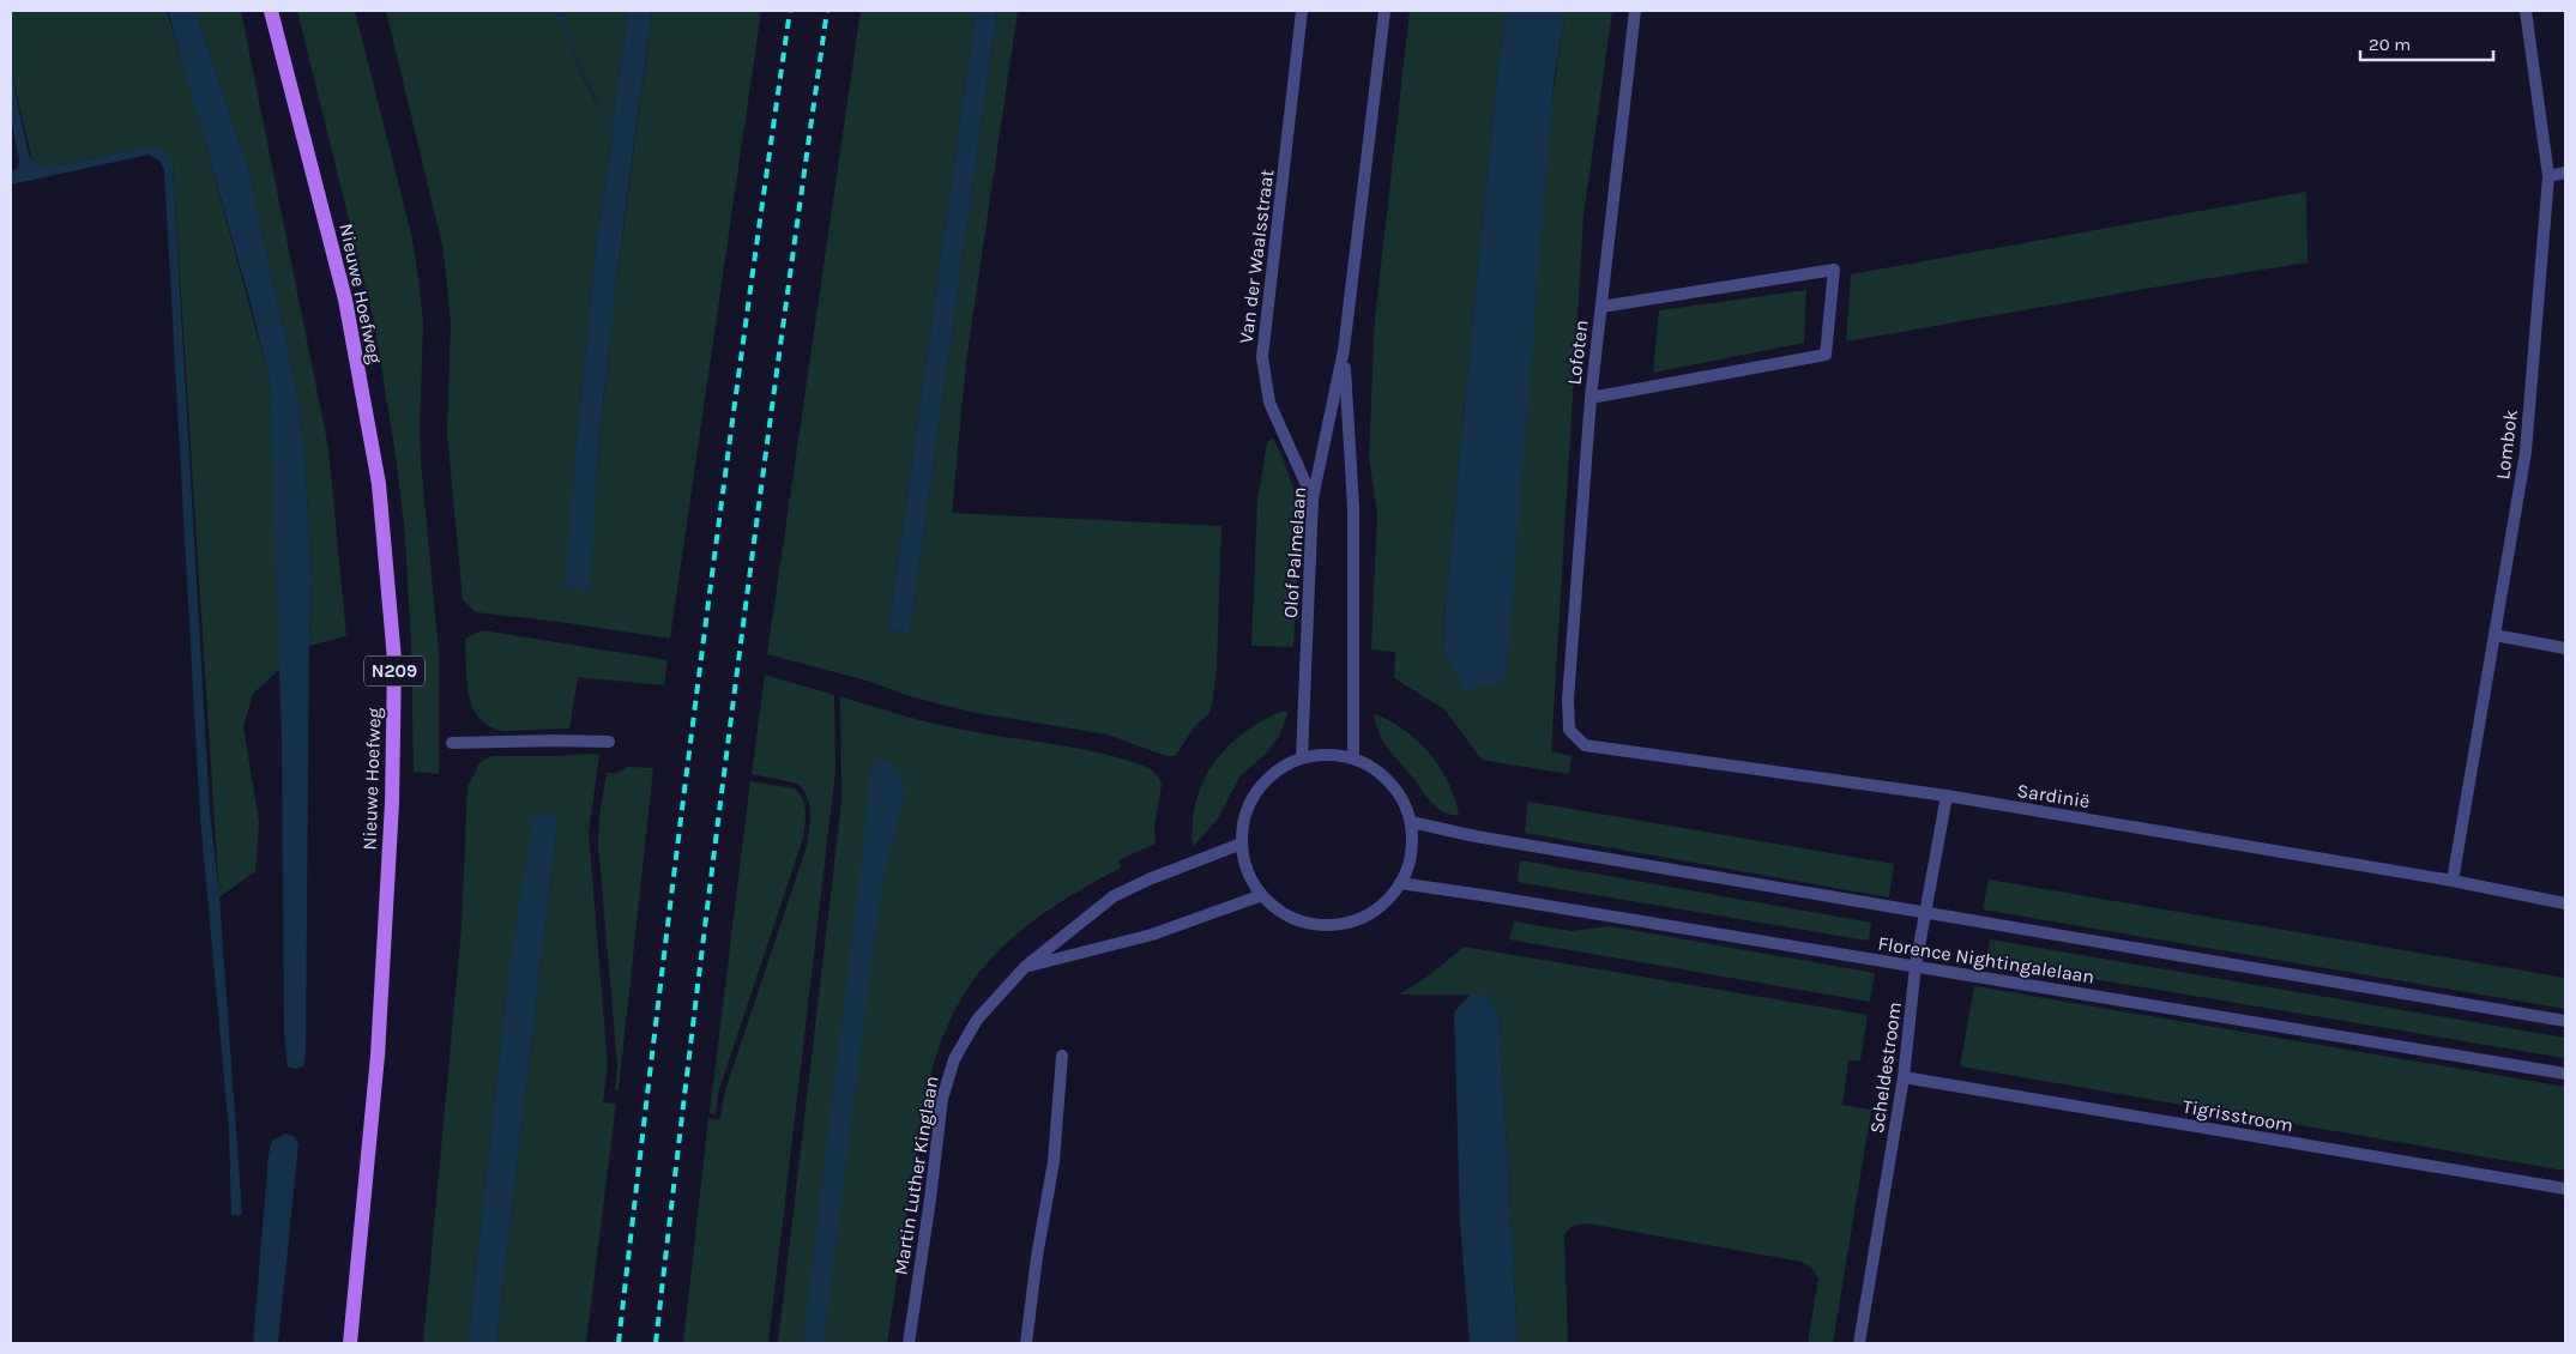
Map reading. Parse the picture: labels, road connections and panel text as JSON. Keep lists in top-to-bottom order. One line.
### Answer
{"streets":{"main road":["Nieuwe Hoefweg","N209"],"street":["Van der Waalsstraat","Lofoten","Lombok","Olof Palmelaan","Sardinië","Florence Nightingalelaan","Scheldestroom","Tigrisstroom","Martin Luther Kinglaan"]},"crossings":[["Van der Waalsstraat","Olof Palmelaan"],["Lofoten","Sardinië"],["Lombok","Sardinië"],["Olof Palmelaan","Florence Nightingalelaan"],["Olof Palmelaan","Martin Luther Kinglaan"],["Sardinië","Scheldestroom"],["Florence Nightingalelaan","Scheldestroom"],["Florence Nightingalelaan","Martin Luther Kinglaan"],["Scheldestroom","Tigrisstroom"]],"scale_bar":"20 m"}
